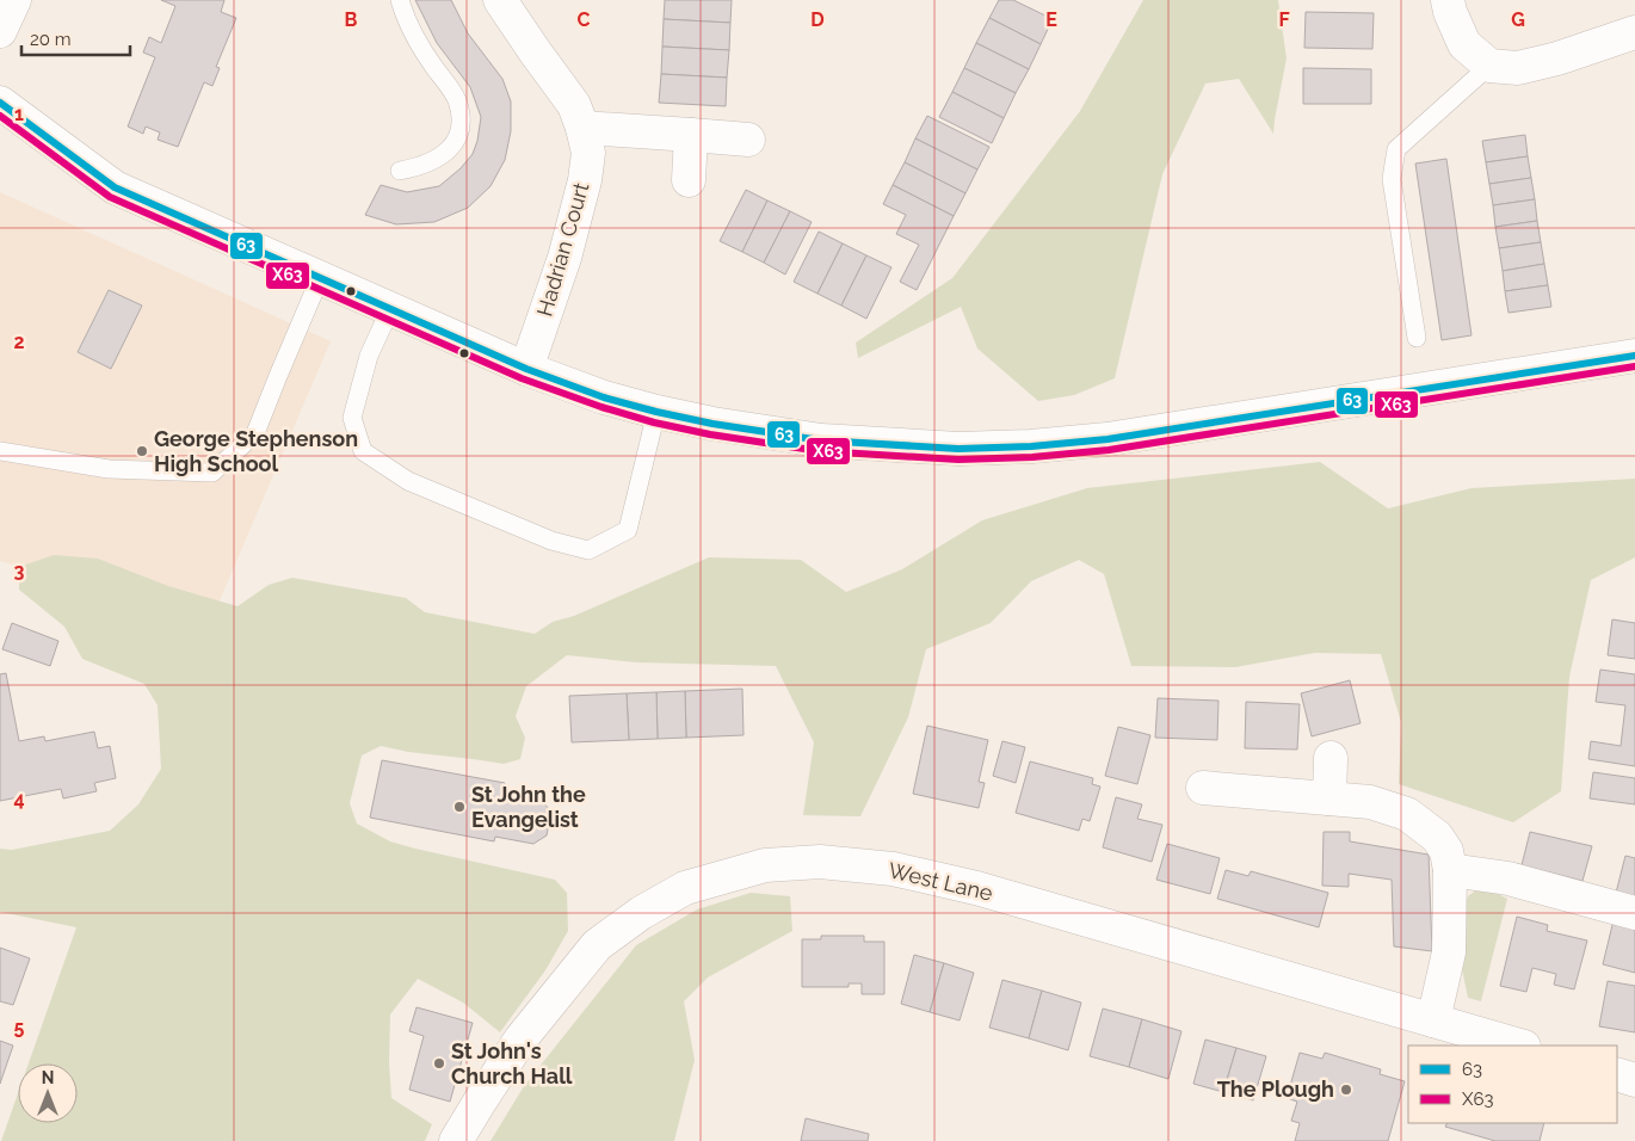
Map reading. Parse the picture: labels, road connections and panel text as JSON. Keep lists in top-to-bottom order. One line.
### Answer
{"streets":{"street":["Hadrian Court","West Lane"]},"places":["George Stephenson High School","St John the Evangelist","St John's Church Hall","The Plough"],"lines":["transit line 63","transit line X63"],"legend":["63","X63"],"scale_bar":"20 m","north":"top","grid":{"columns":["B","C","D","E","F","G"],"rows":["1","2","3","4","5"]}}
